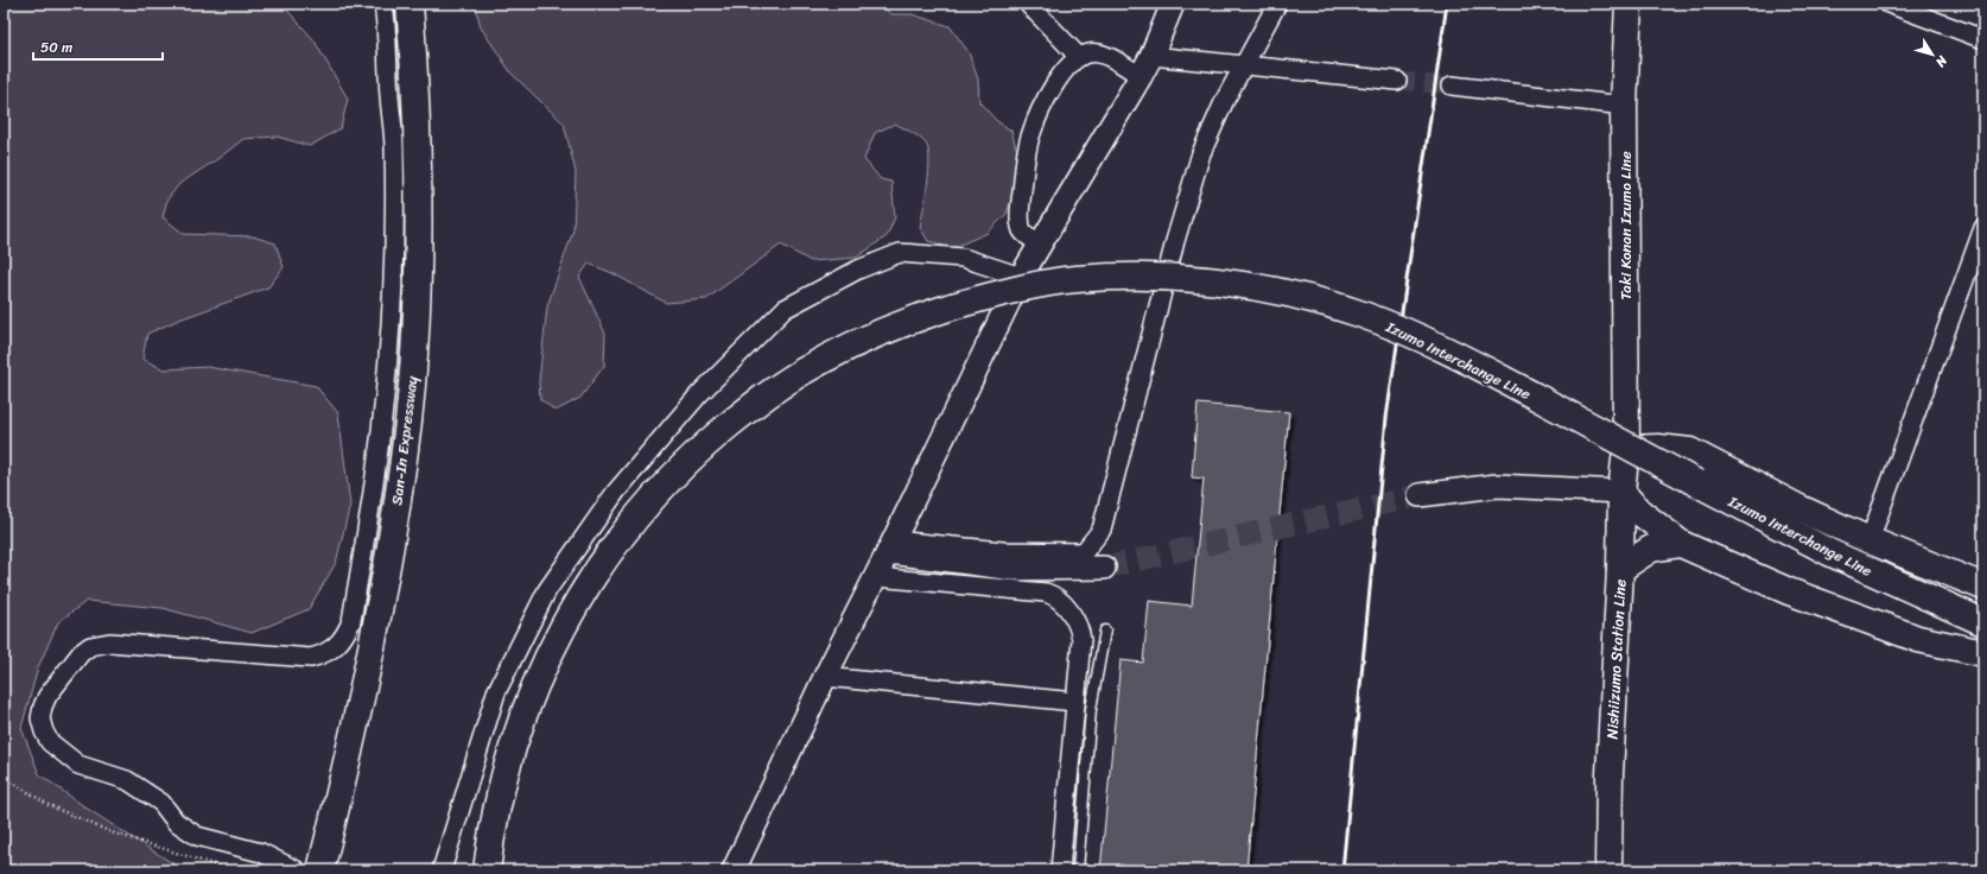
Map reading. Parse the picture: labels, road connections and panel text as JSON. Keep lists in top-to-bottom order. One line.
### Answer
{"streets":{"main road":["Taki Konan Izumo Line","Izumo Interchange Line","San-In Expressway","Nishiizumo Station Line"]},"crossings":[["Taki Konan Izumo Line","Nishiizumo Station Line"]],"scale_bar":"50 m","north":"bottom right"}
